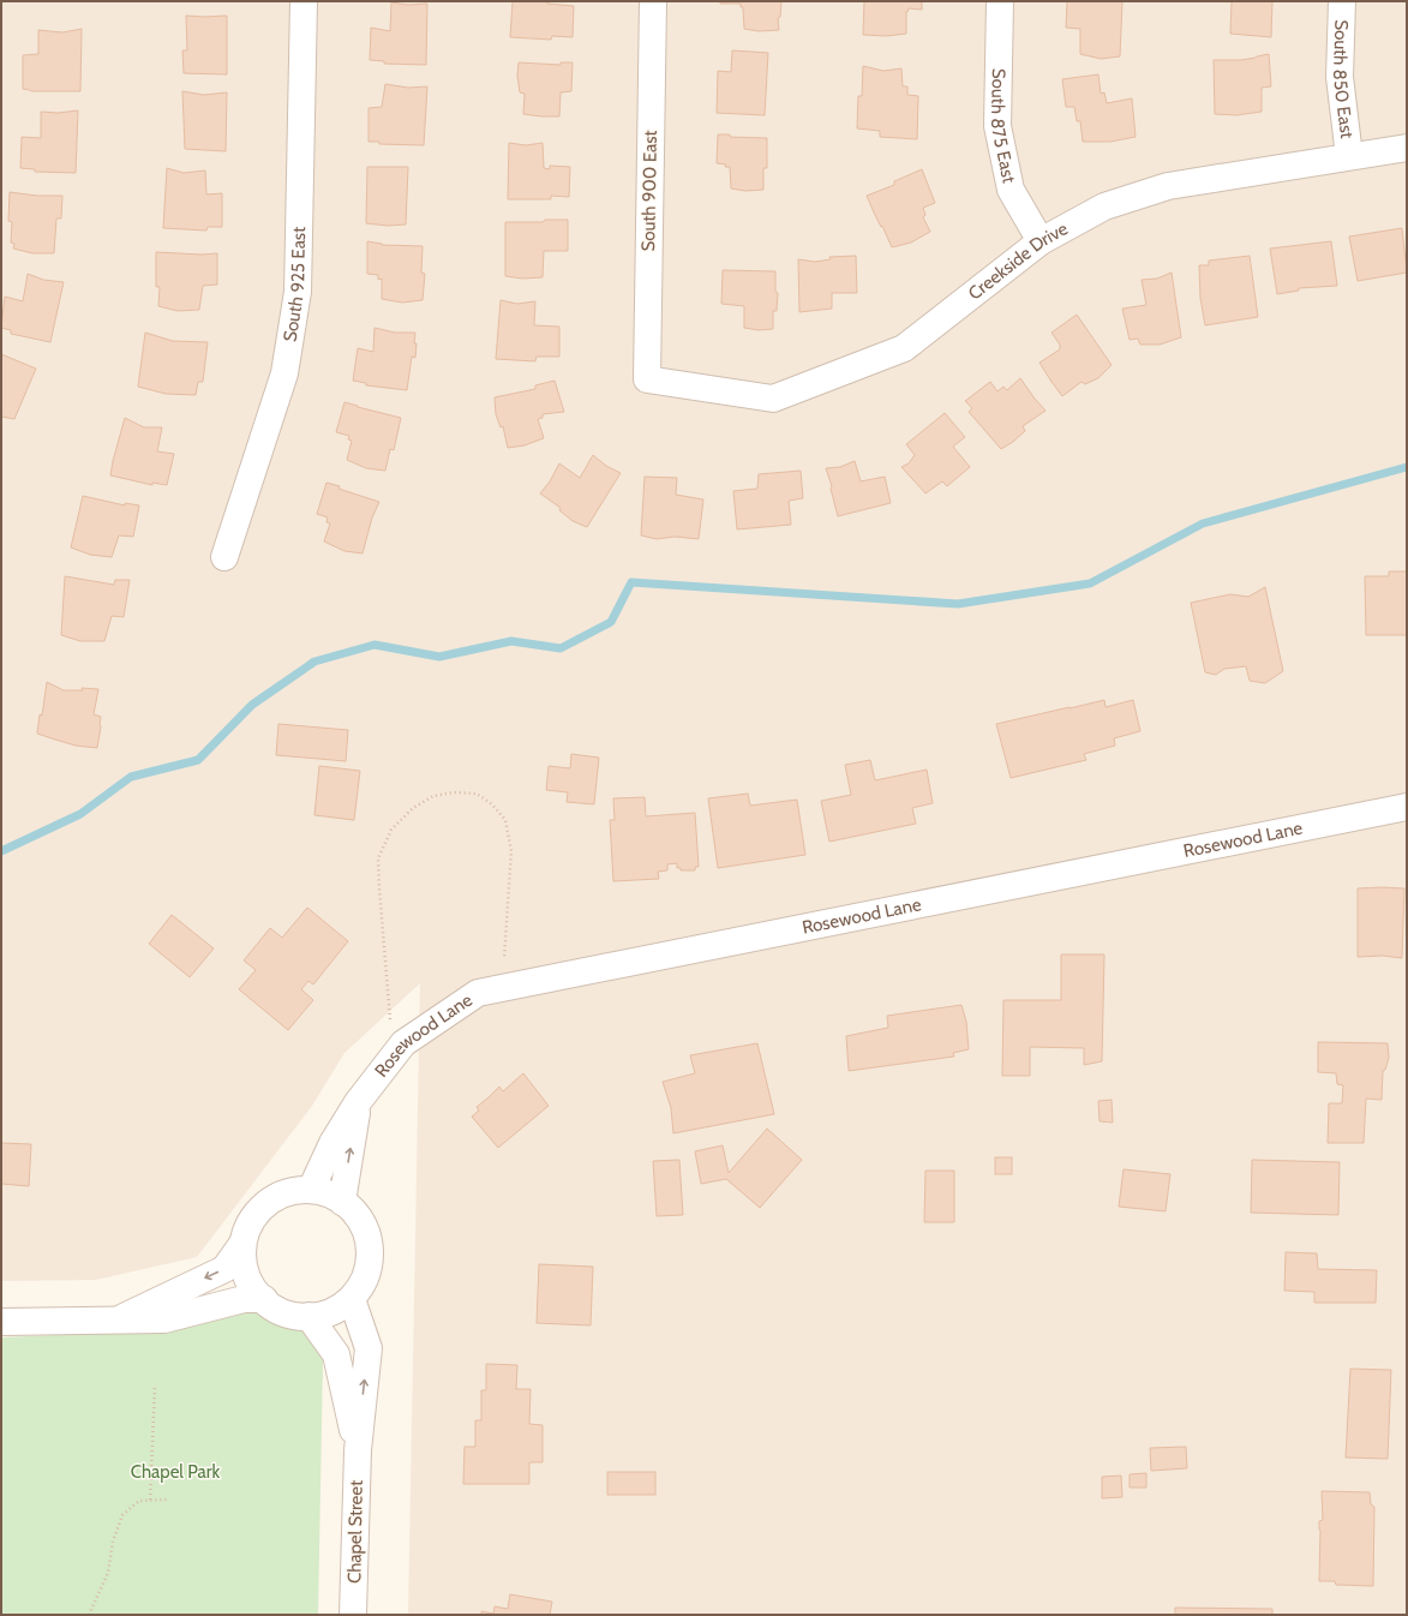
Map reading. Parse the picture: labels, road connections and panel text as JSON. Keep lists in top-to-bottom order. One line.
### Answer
{"streets":{"street":["South 850 East","South 875 East","South 900 East","Creekside Drive","South 925 East","Rosewood Lane","Chapel Street"]},"crossings":[["South 850 East","Creekside Drive"],["South 875 East","Creekside Drive"],["South 900 East","Creekside Drive"],["Rosewood Lane","Chapel Street"]],"parks":["Chapel Park"]}
